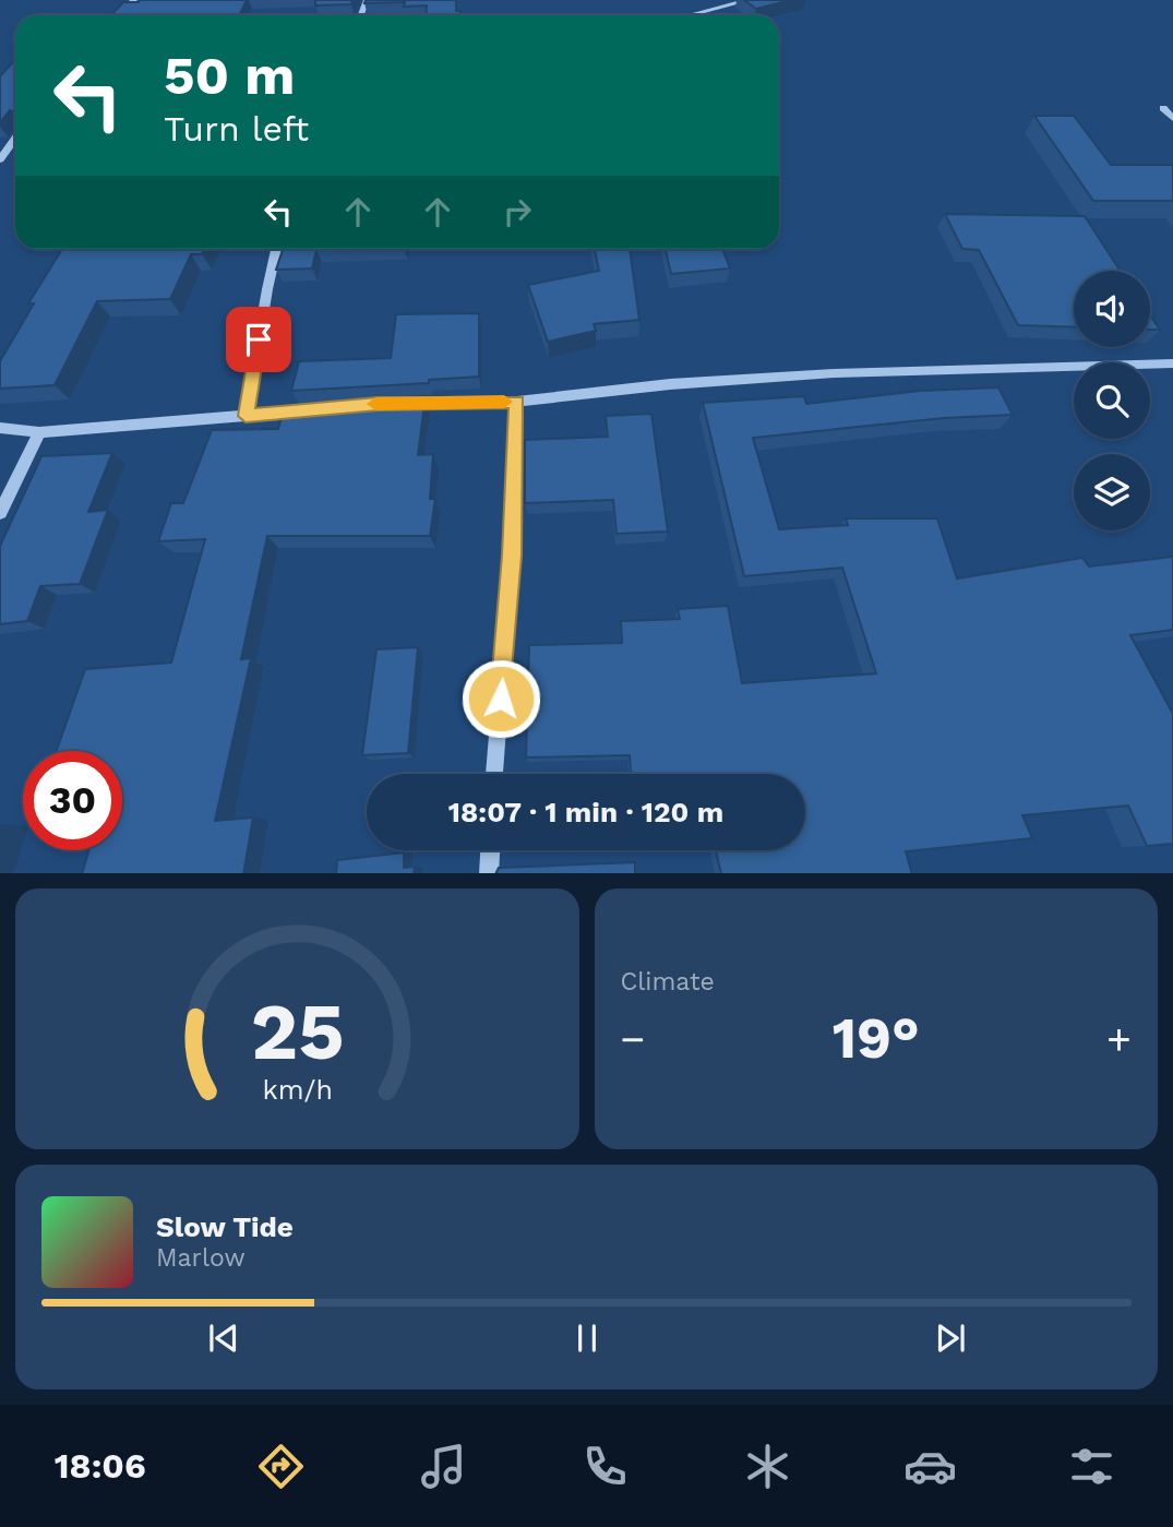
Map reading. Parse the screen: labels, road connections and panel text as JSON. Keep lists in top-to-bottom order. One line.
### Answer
{"page":{"turn":["50 m","Turn left"],"limit":"30","trip":"18:07 · 1 min · 120 m","tile":"Climate","heat":["−","19°","+"],"song":["Slow Tide","Marlow"],"tabs":"18:06","gauge":["25","km/h"]}}
